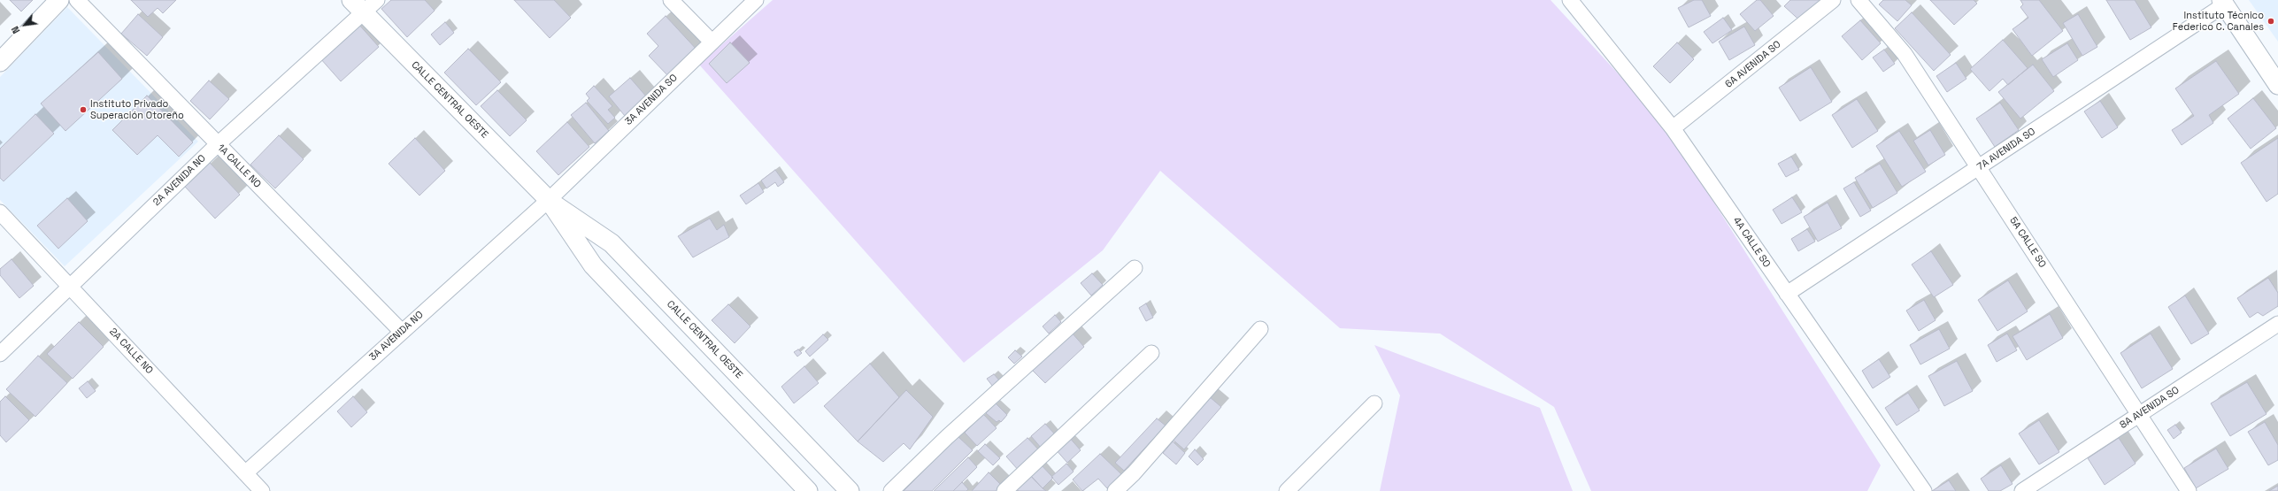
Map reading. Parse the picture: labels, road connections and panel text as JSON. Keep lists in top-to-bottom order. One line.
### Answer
{"streets":{"street":["6A AVENIDA SO","CALLE CENTRAL OESTE","3A AVENIDA SO","7A AVENIDA SO","1A CALLE NO","2A AVENIDA NO","4A CALLE SO","5A CALLE SO","3A AVENIDA NO","2A CALLE NO","8A AVENIDA SO"]},"crossings":[["6A AVENIDA SO","4A CALLE SO"],["CALLE CENTRAL OESTE","3A AVENIDA SO"],["CALLE CENTRAL OESTE","2A AVENIDA NO"],["CALLE CENTRAL OESTE","3A AVENIDA NO"],["3A AVENIDA SO","3A AVENIDA NO"],["7A AVENIDA SO","4A CALLE SO"],["7A AVENIDA SO","5A CALLE SO"],["1A CALLE NO","2A AVENIDA NO"],["1A CALLE NO","3A AVENIDA NO"],["2A AVENIDA NO","2A CALLE NO"],["5A CALLE SO","8A AVENIDA SO"],["3A AVENIDA NO","2A CALLE NO"]],"places":["Instituto Técnico Federico C. Canales","Instituto Privado Superación Otoreño"],"north":"bottom left"}
